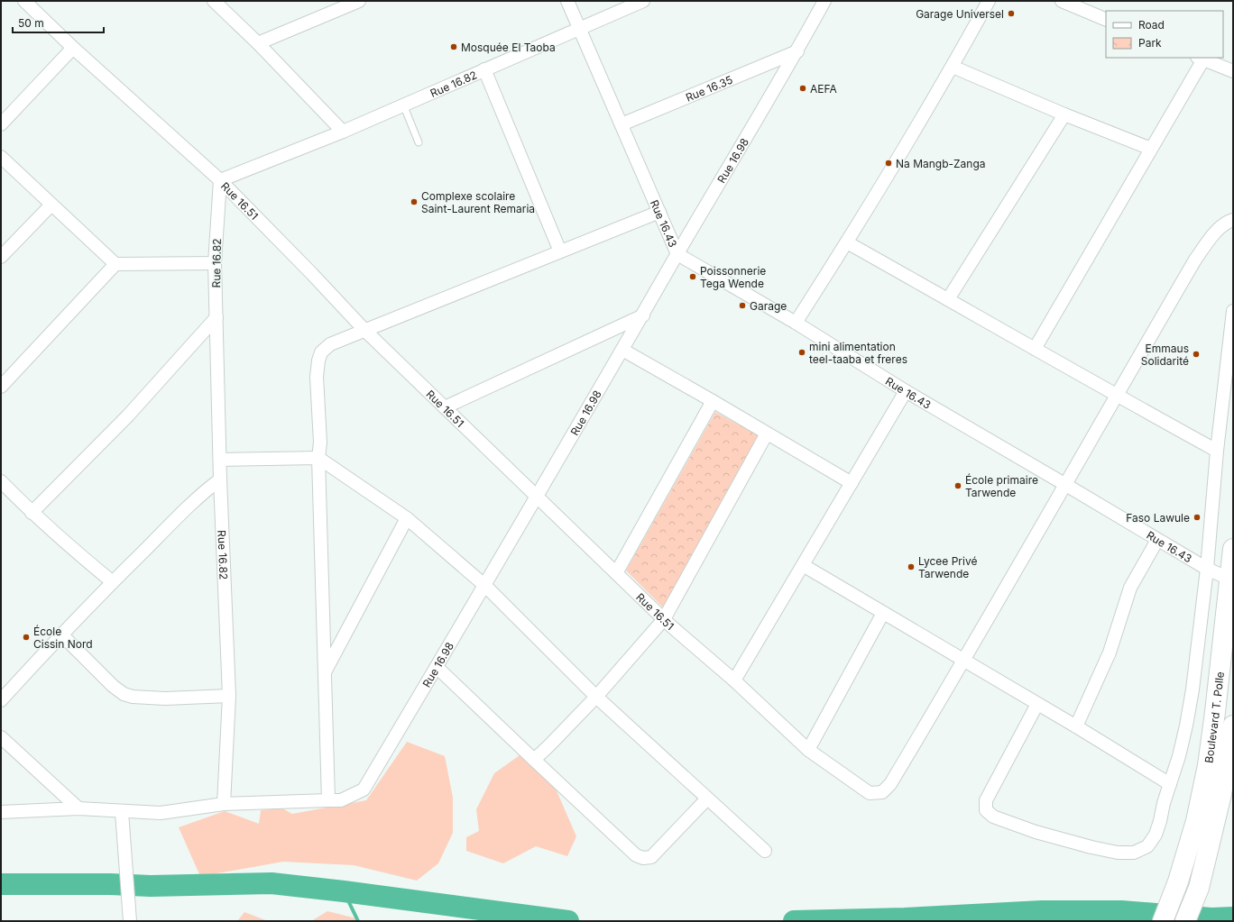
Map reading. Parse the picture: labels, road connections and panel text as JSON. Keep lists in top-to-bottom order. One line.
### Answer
{"streets":{"highway":["Boulevard T. Polle"],"street":["Rue 16.82","Rue 16.35","Rue 16.98","Rue 16.51","Rue 16.43"]},"crossings":[["Rue 16.82","Rue 16.98"],["Rue 16.82","Rue 16.51"],["Rue 16.82","Rue 16.43"],["Rue 16.35","Rue 16.98"],["Rue 16.35","Rue 16.43"],["Rue 16.98","Rue 16.51"],["Rue 16.98","Rue 16.43"],["Rue 16.43","Boulevard T. Polle"]],"places":["Garage Universel","Mosquée El Taoba","AEFA","Na Mangb-Zanga","Complexe scolaire Saint-Laurent Remaria","Poissonnerie Tega Wende","Garage","mini alimentation teel-taaba et freres","Emmaus Solidarité","École primaire Tarwende","Faso Lawule","Lycee Privé Tarwende","École Cissin Nord"],"legend":["Road","Park"],"scale_bar":"50 m"}
